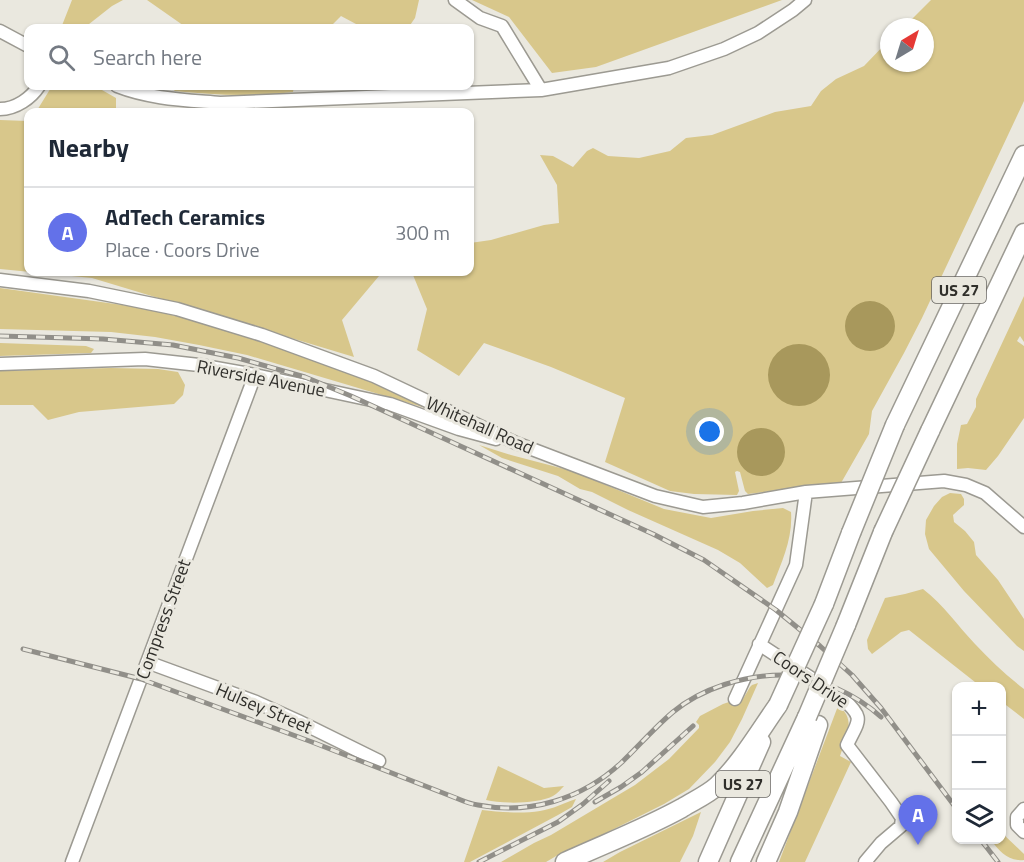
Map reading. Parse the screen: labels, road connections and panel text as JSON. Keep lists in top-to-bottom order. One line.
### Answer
{"streets":{"highway":["US 27"],"street":["Riverside Avenue","Whitehall Road","Compress Street","Coors Drive","Hulsey Street"]},"crossings":[["Riverside Avenue","Whitehall Road"],["Riverside Avenue","Compress Street"],["Compress Street","Hulsey Street"]],"north":"top right","page":{"search":"Search here","heading":"Nearby","list":[{"mark":"A","name":"AdTech Ceramics","note":"Place · Coors Drive","value":"300 m"}],"map_buttons":["+","−"],"pins":"A"}}
